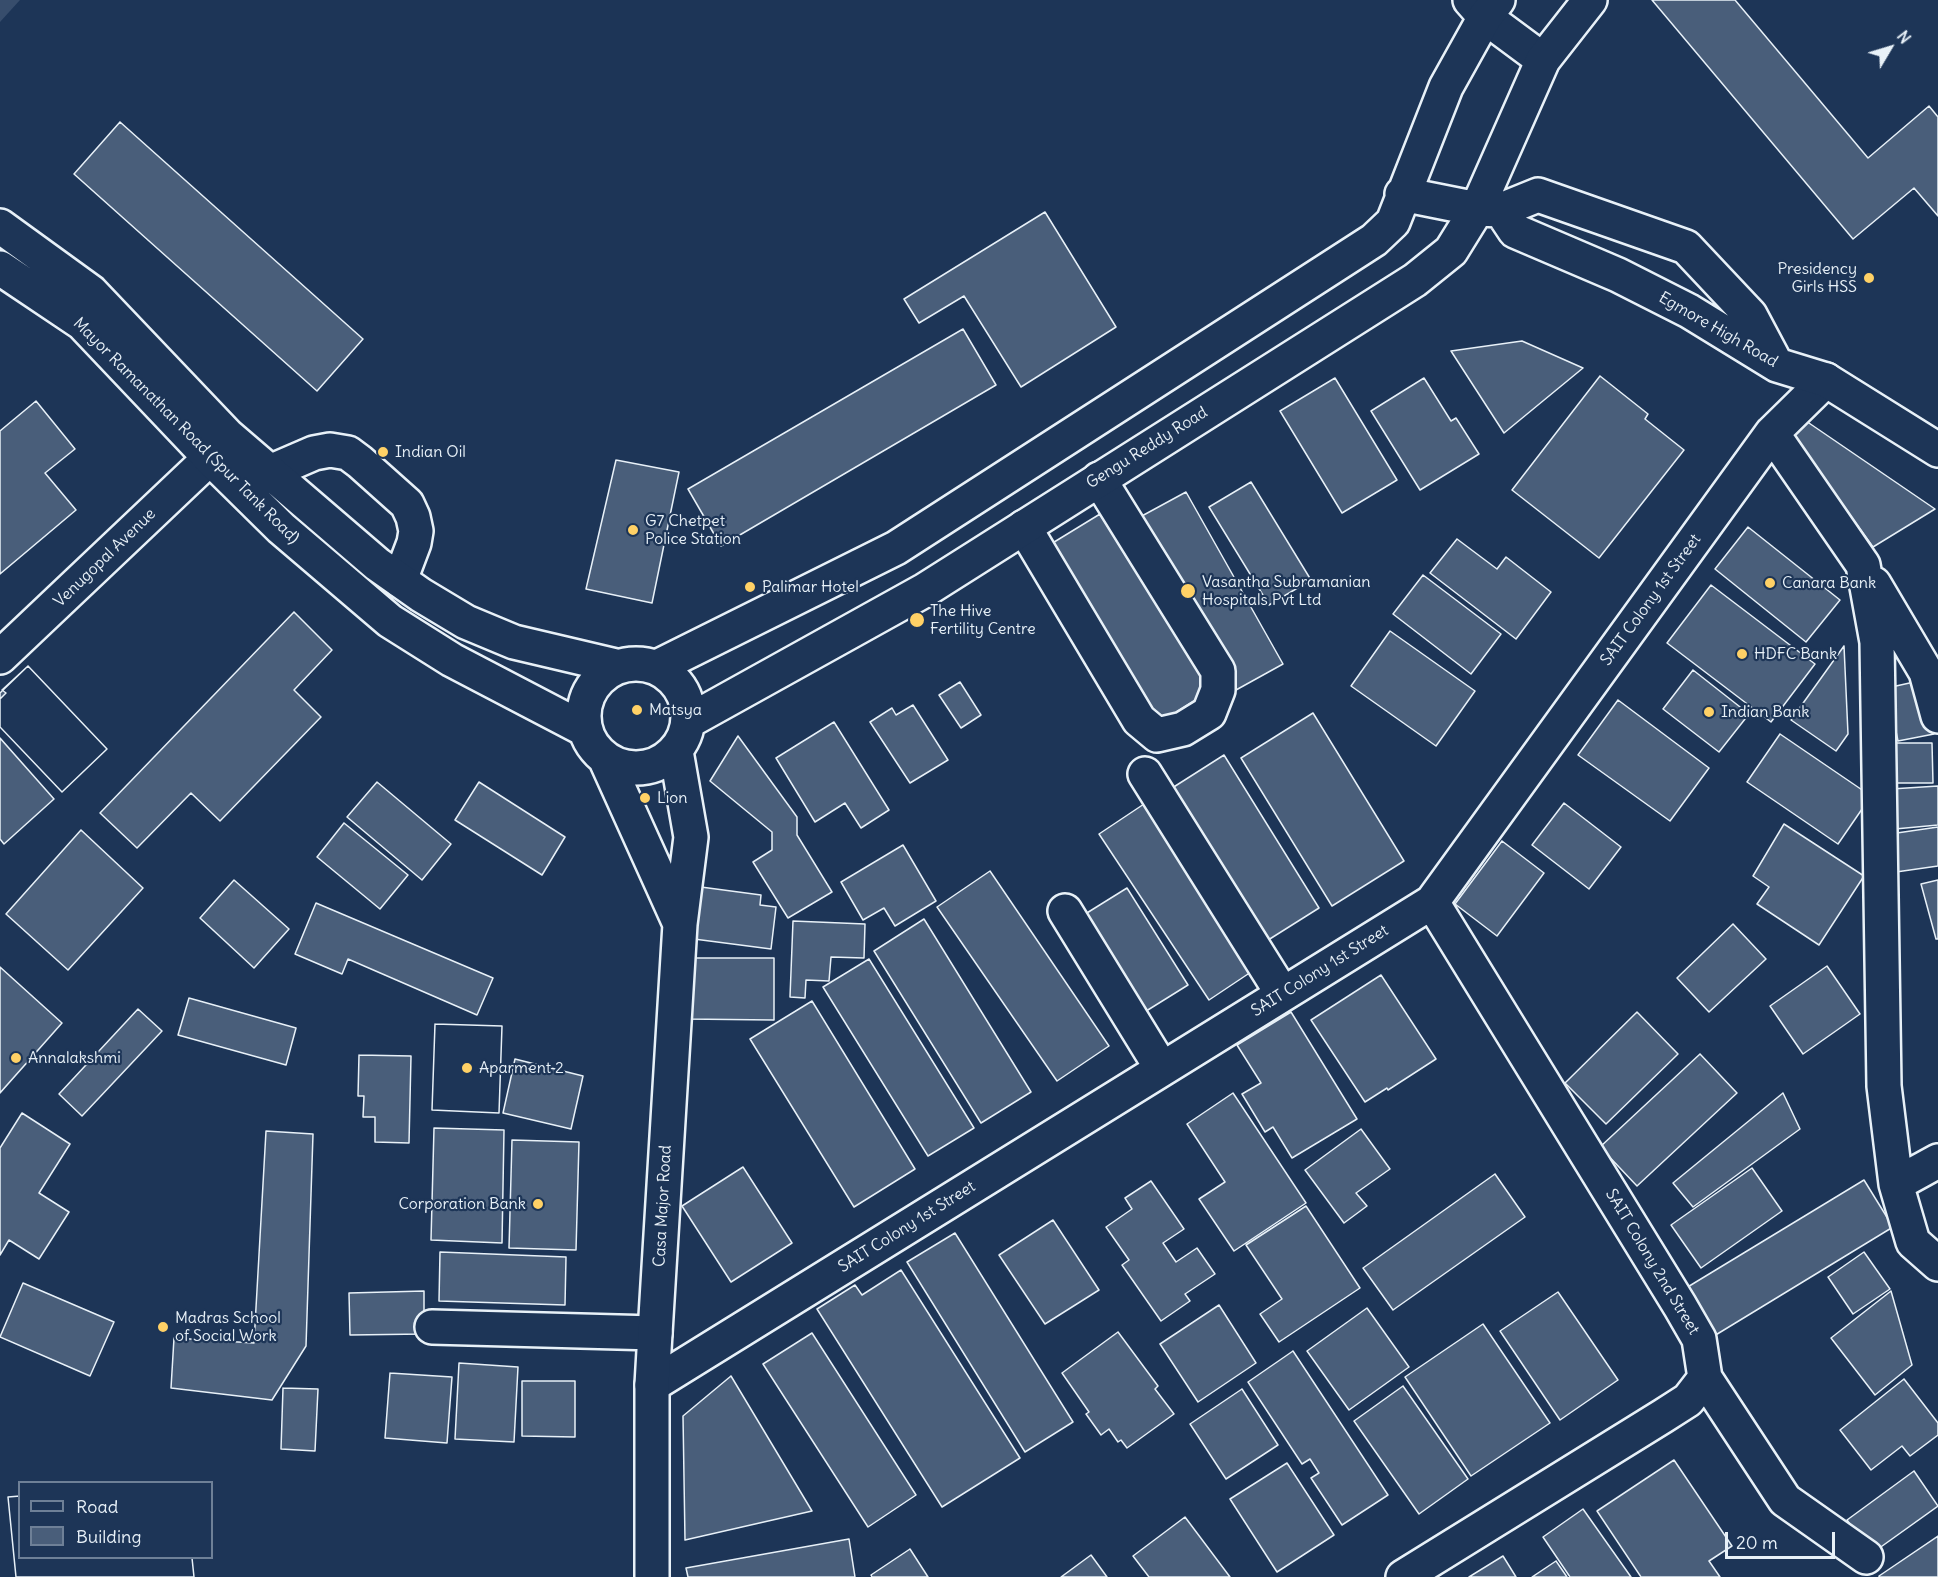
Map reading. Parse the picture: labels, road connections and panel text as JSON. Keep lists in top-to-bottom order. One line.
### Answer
{"streets":{"main road":["Egmore High Road","Mayor Ramanathan Road (Spur Tank Road)","Gengu Reddy Road","Venugopal Avenue","SAIT Colony 1st Street","Casa Major Road","SAIT Colony 2nd Street"]},"crossings":[["Egmore High Road","Gengu Reddy Road"],["Egmore High Road","SAIT Colony 1st Street"],["Mayor Ramanathan Road (Spur Tank Road)","Gengu Reddy Road"],["Mayor Ramanathan Road (Spur Tank Road)","Venugopal Avenue"],["Mayor Ramanathan Road (Spur Tank Road)","Casa Major Road"],["Gengu Reddy Road","Casa Major Road"],["SAIT Colony 1st Street","Casa Major Road"],["SAIT Colony 1st Street","SAIT Colony 2nd Street"]],"places":["Presidency Girls HSS","Indian Oil","G7 Chetpet Police Station","Canara Bank","Palimar Hotel","Vasantha Subramanian Hospitals Pvt Ltd","The Hive Fertility Centre","HDFC Bank","Matsya","Indian Bank","Lion","Annalakshmi","Aparment 2","Corporation Bank","Madras School of Social Work"],"legend":["Road","Building"],"scale_bar":"20 m","north":"top right"}
